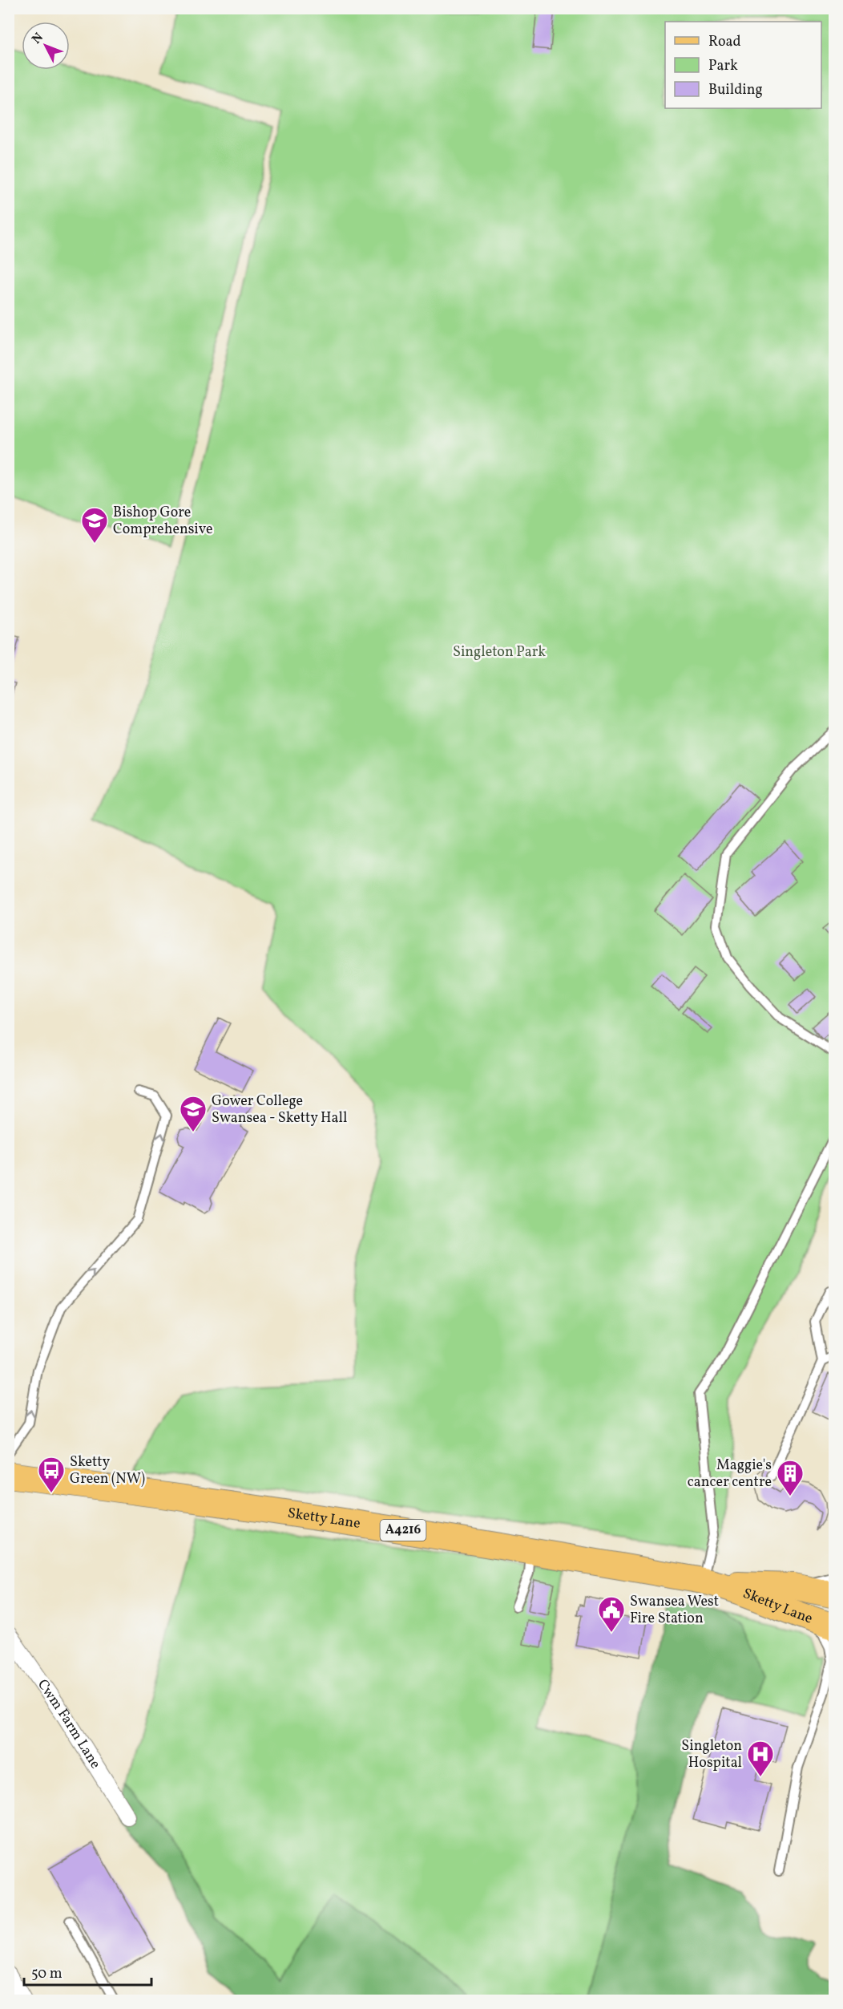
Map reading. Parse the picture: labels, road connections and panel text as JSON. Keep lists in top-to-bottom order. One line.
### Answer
{"streets":{"main road":["Sketty Lane","A4216"],"street":["Cwm Farm Lane"]},"parks":["Singleton Park"],"places":{"school or university":["Bishop Gore Comprehensive","Gower College Swansea - Sketty Hall"],"bus stop":["Sketty Green (NW)"],"building":["Maggie's cancer centre"],"public building":["Swansea West Fire Station"],"hospital":["Singleton Hospital"]},"legend":["Road","Park","Building"],"scale_bar":"50 m","north":"top left"}
